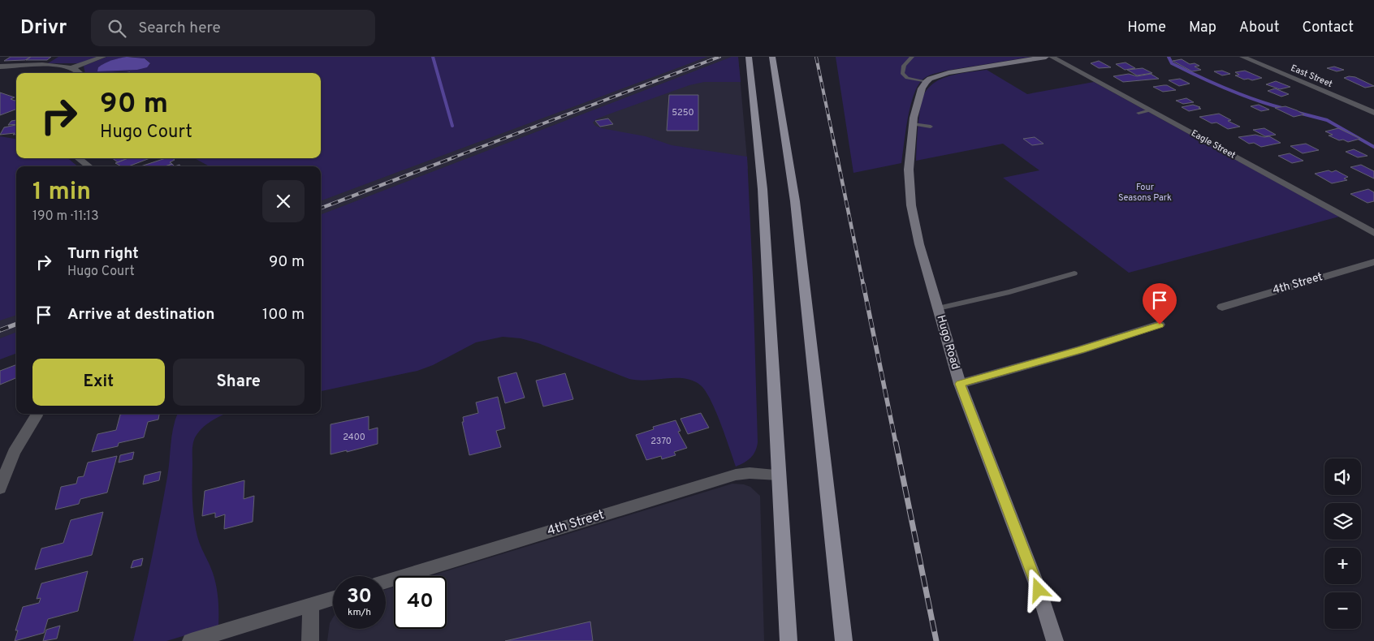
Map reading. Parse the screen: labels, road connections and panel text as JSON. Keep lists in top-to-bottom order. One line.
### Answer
{"streets":{"street":["East Street","Eagle Street","4th Street","Hugo Road"]},"parks":["Four Seasons Park"],"house_numbers":["5250","2400","2370"],"page":{"header":"Drivr","search":"Search here","nav":["Home","Map","About","Contact"],"turn":["90 m","Hugo Court"],"heading":["1 min","190 m · 11:13"],"list":[{"name":"Turn right","note":"Hugo Court","value":"90 m"},{"name":"Arrive at destination","value":"100 m"}],"buttons":["Exit","Share"],"map_buttons":["+","−"],"speed":"30 km/h","limit":"40"}}
